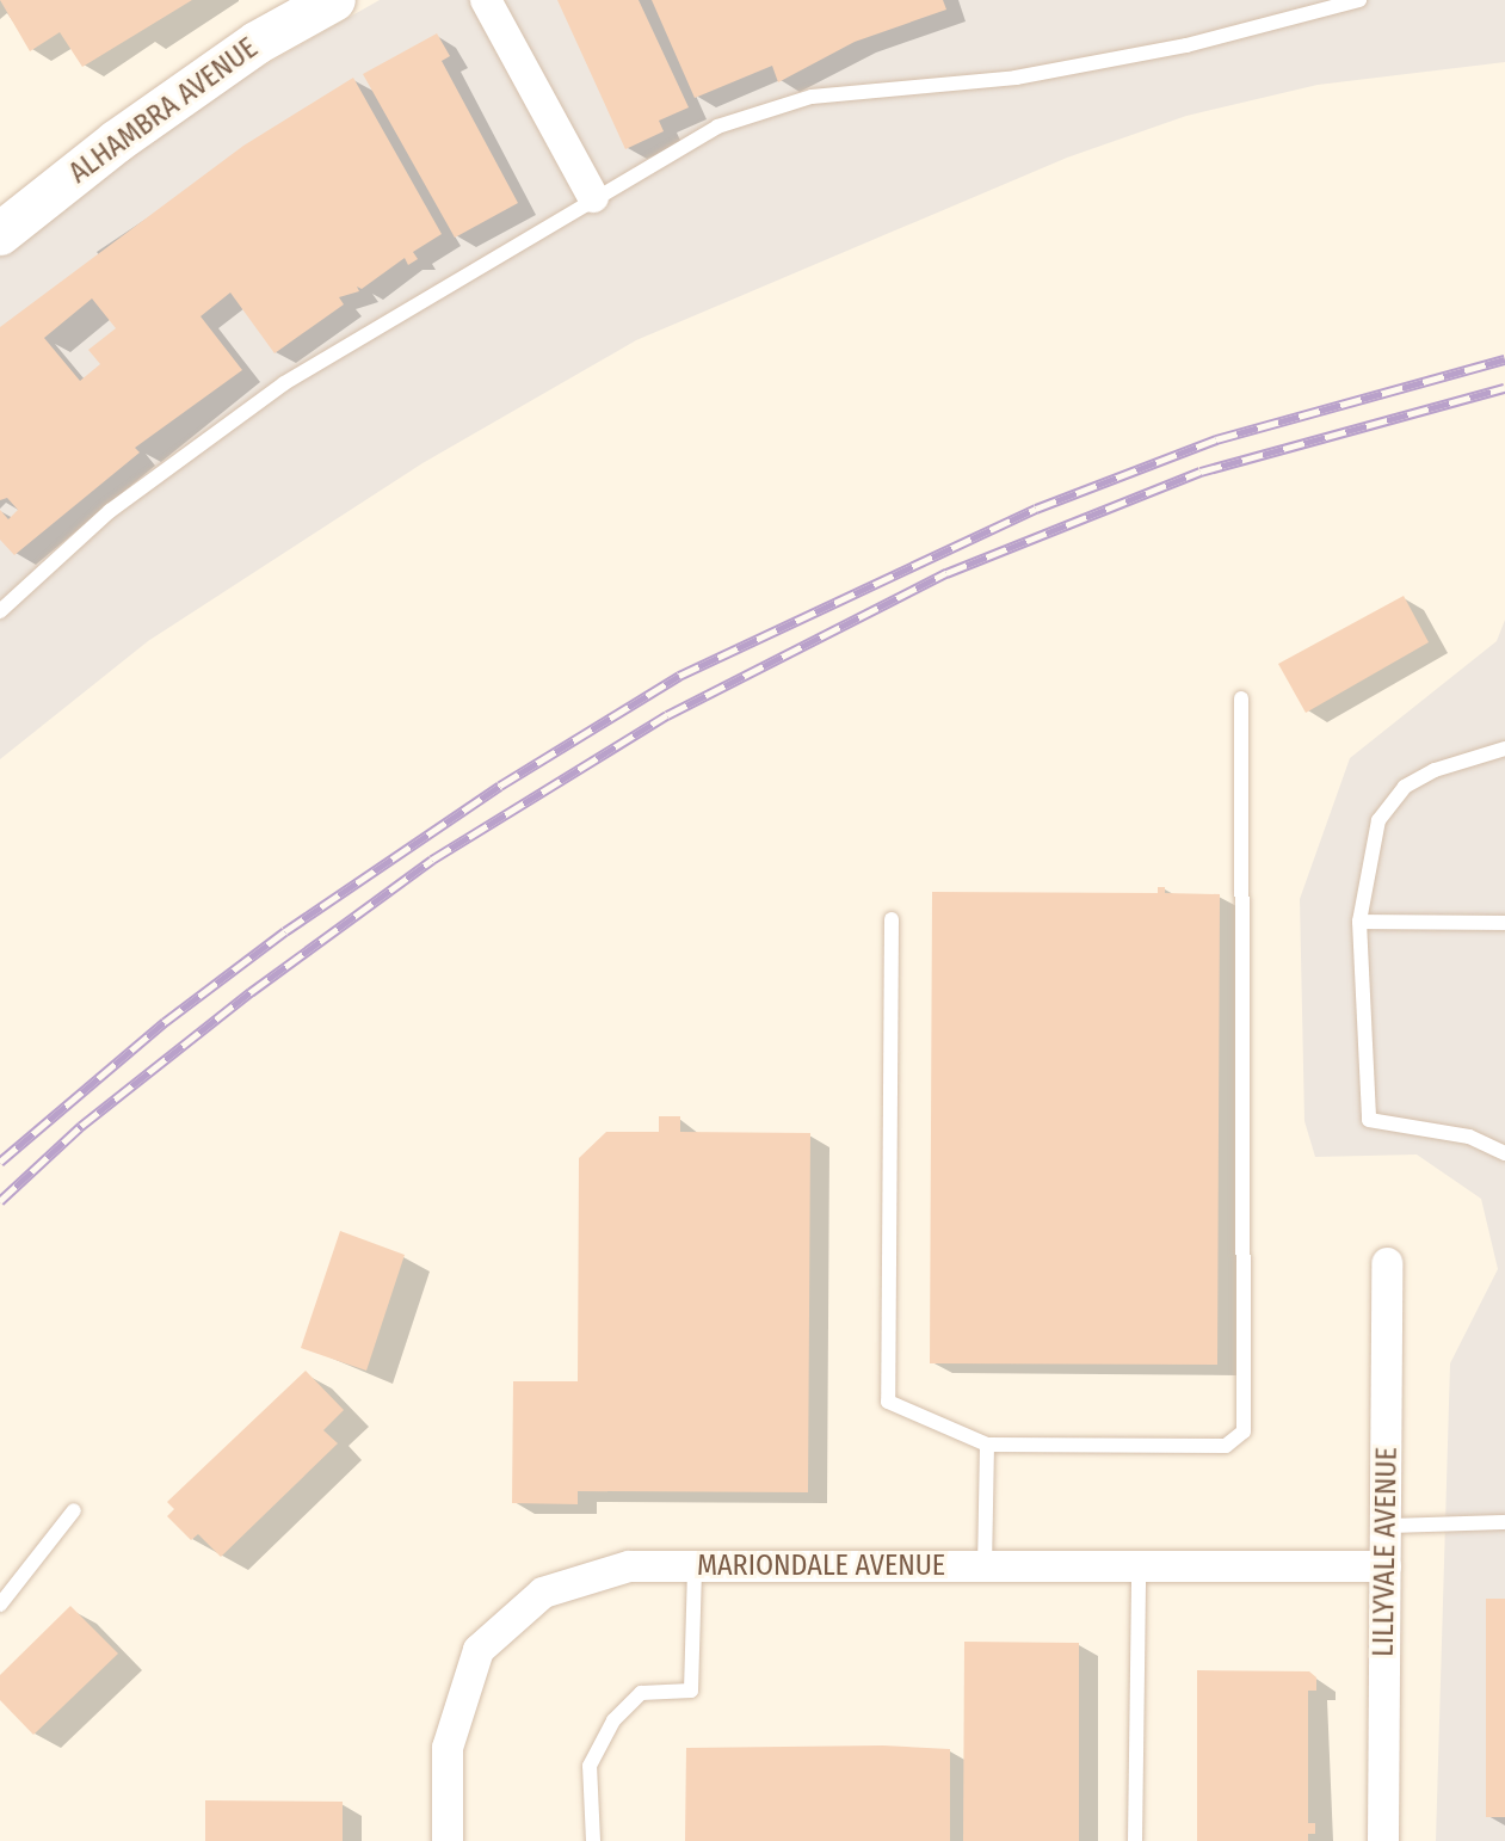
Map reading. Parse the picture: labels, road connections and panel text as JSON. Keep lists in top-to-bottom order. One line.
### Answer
{"streets":{"main road":["ALHAMBRA AVENUE"],"street":["LILLYVALE AVENUE","MARIONDALE AVENUE"]},"crossings":[["LILLYVALE AVENUE","MARIONDALE AVENUE"]]}
